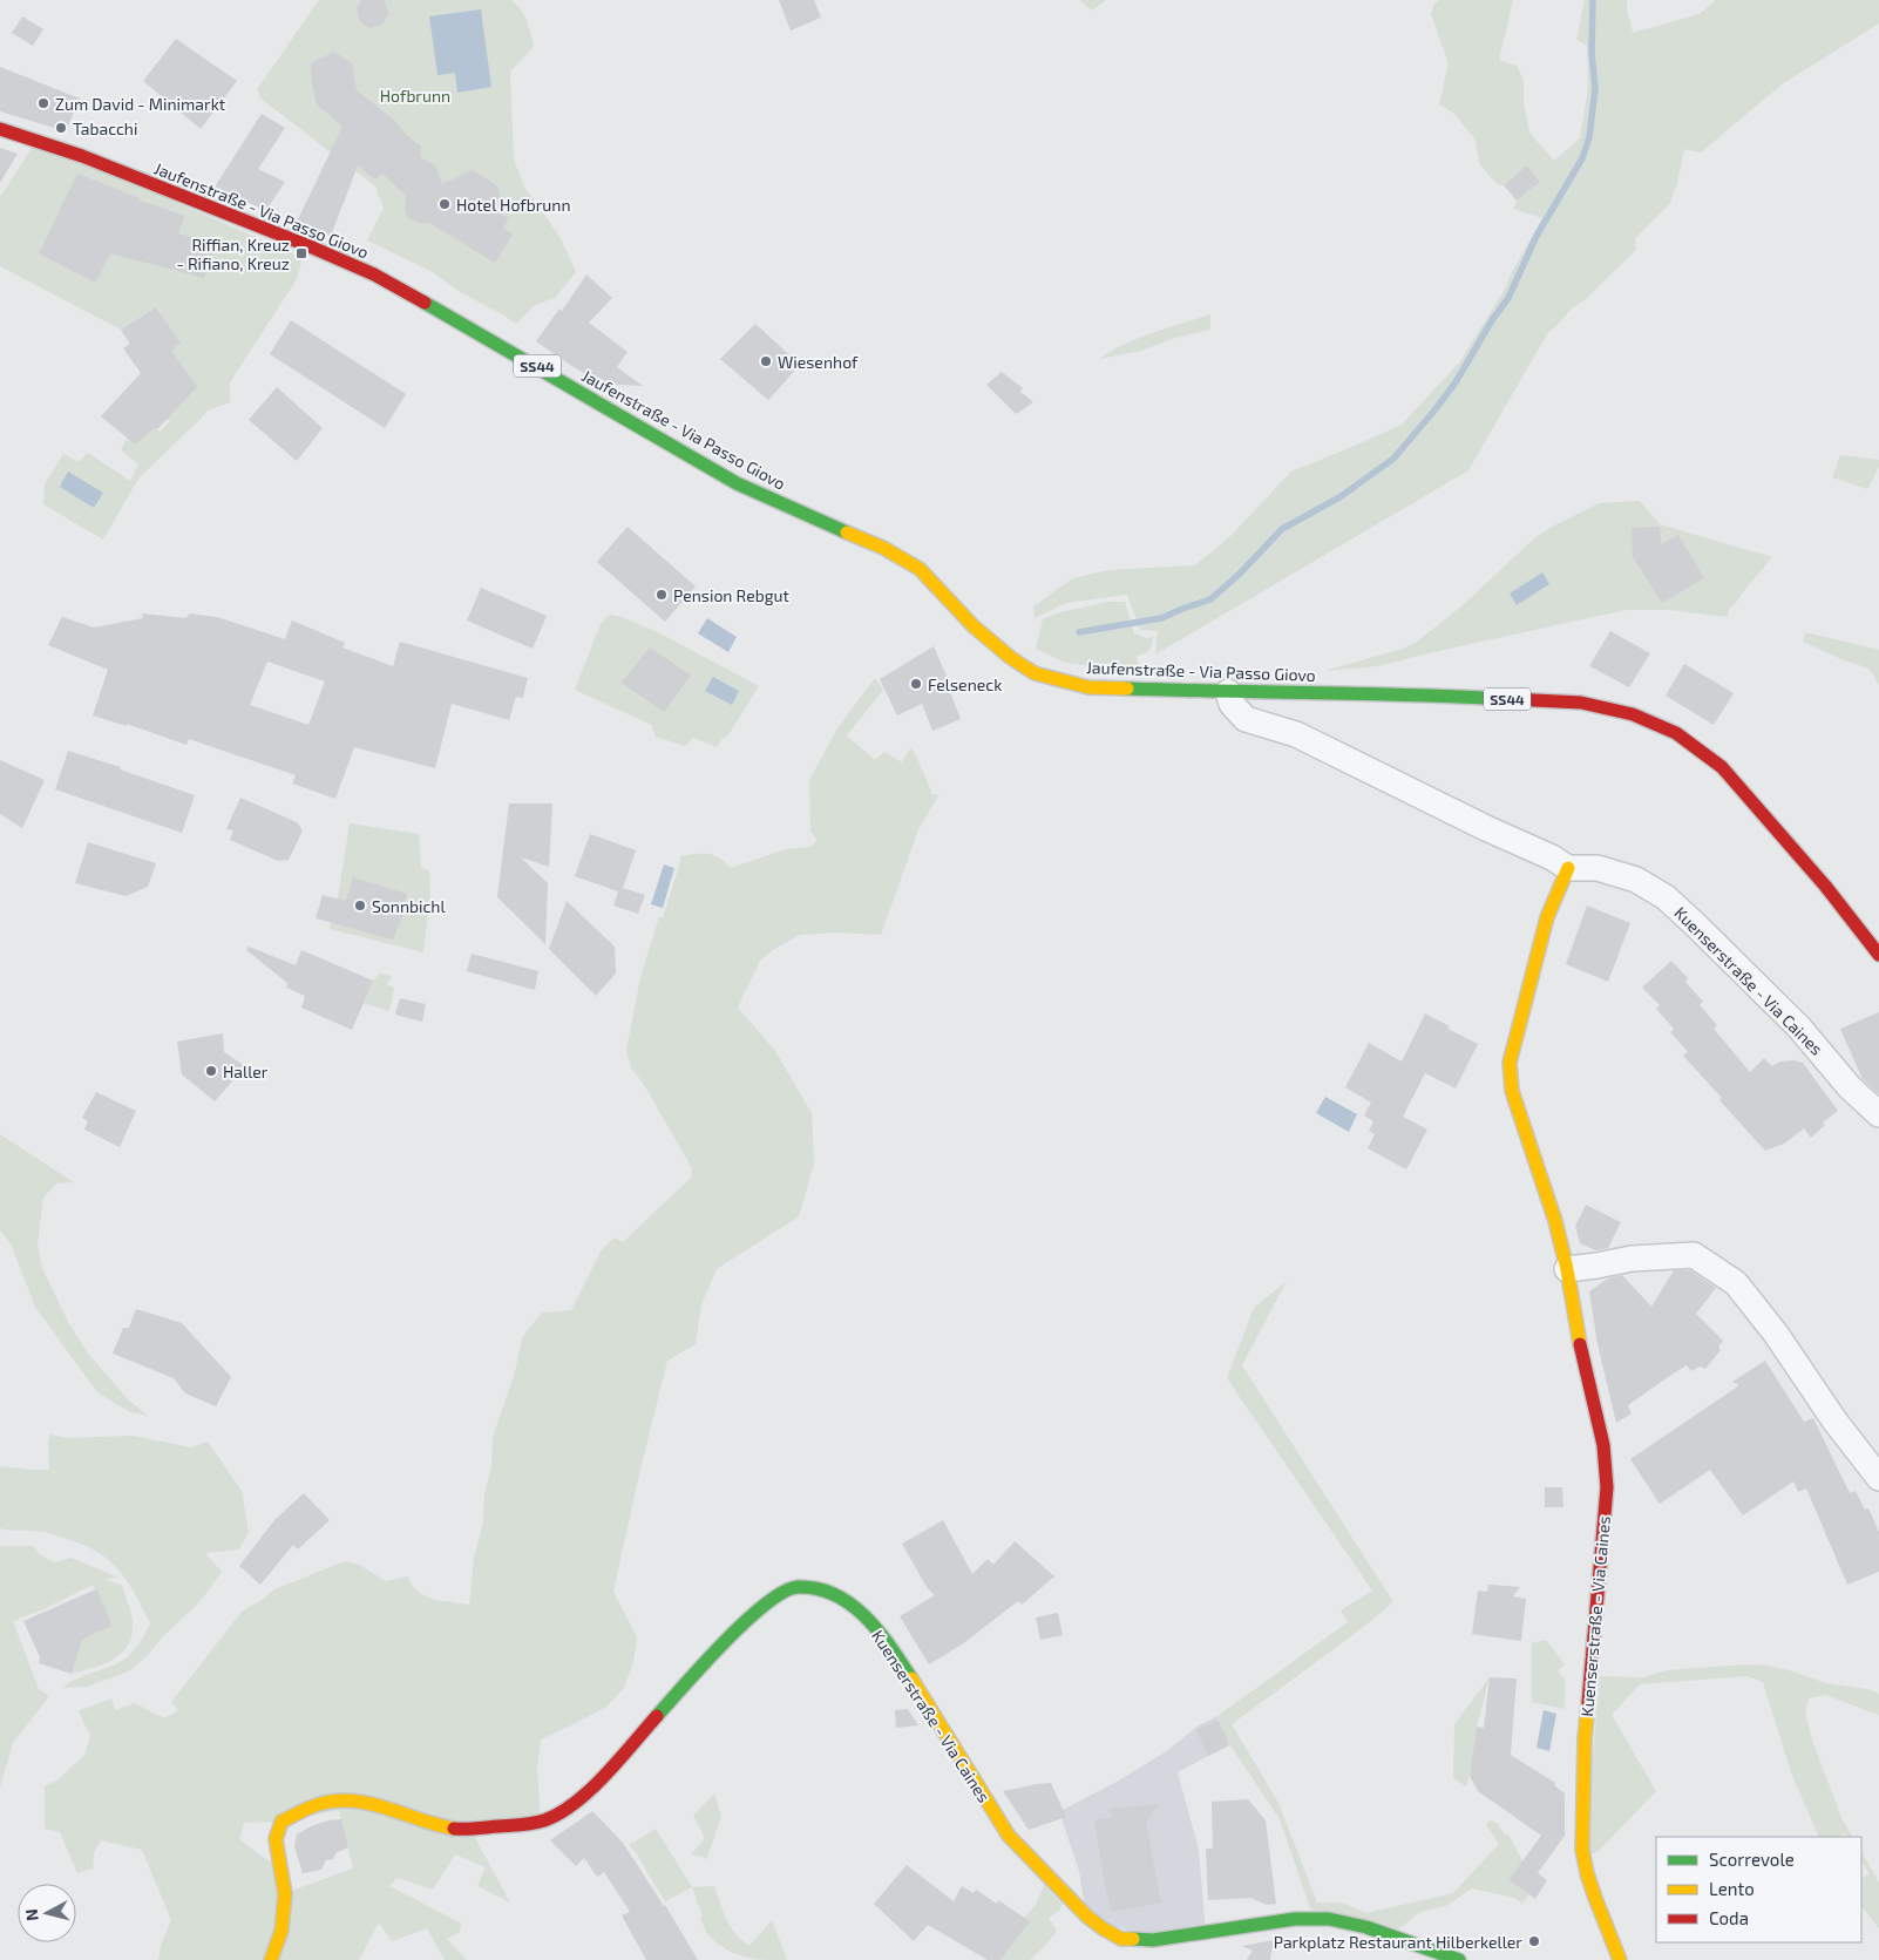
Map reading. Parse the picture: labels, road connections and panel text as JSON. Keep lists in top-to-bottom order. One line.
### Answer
{"streets":{"street":["Jaufenstraße - Via Passo Giovo","SS44","Kuenserstraße - Via Caines"]},"crossings":[["Jaufenstraße - Via Passo Giovo","Kuenserstraße - Via Caines"]],"parks":["Hofbrunn"],"places":{"other":["Zum David - Minimarkt","Tabacchi","Hotel Hofbrunn","Wiesenhof","Pension Rebgut","Felseneck","Sonnbichl","Haller","Parkplatz Restaurant Hilberkeller"],"transit":["Riffian, Kreuz - Rifiano, Kreuz"]},"legend":["Scorrevole","Lento","Coda"],"north":"left"}
